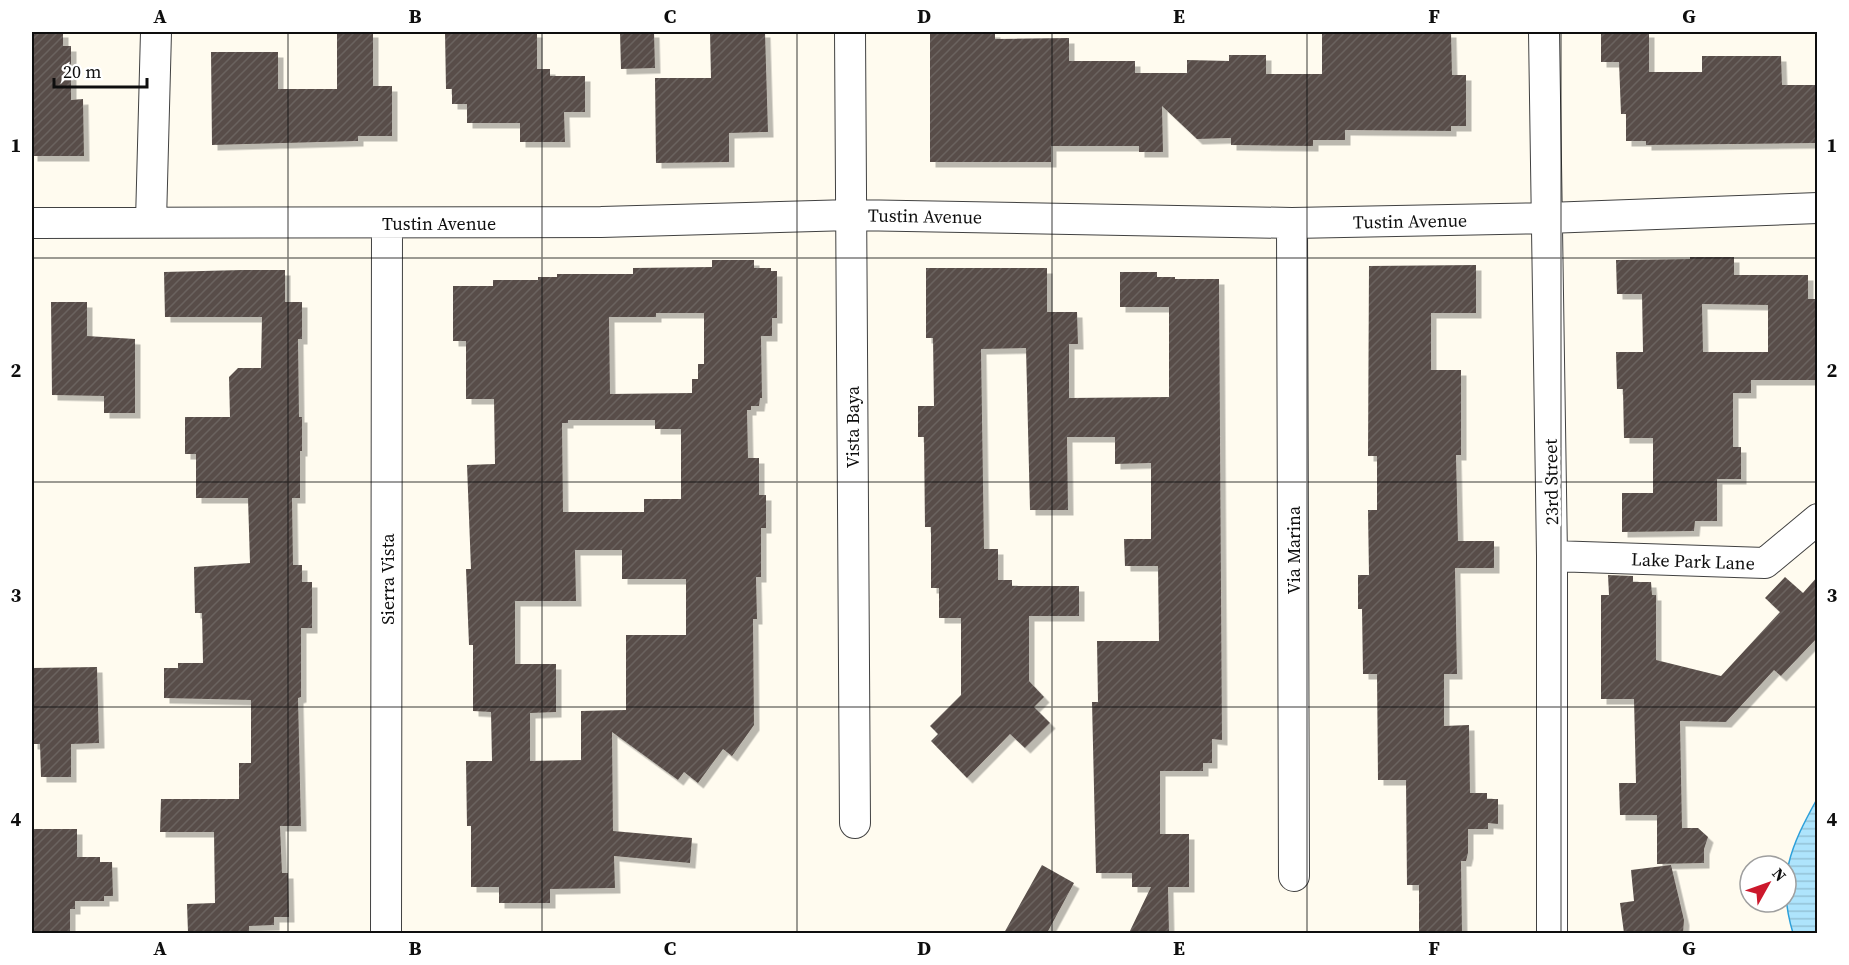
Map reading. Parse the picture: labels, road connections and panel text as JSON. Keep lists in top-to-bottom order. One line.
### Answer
{"streets":{"street":["Tustin Avenue","Vista Baya","23rd Street","Via Marina","Lake Park Lane","Sierra Vista"]},"crossings":[["Tustin Avenue","Vista Baya"],["Tustin Avenue","23rd Street"],["Tustin Avenue","Via Marina"],["Tustin Avenue","Sierra Vista"],["23rd Street","Lake Park Lane"]],"scale_bar":"20 m","north":"top right","grid":{"columns":["A","B","C","D","E","F","G"],"rows":["1","2","3","4"]}}
